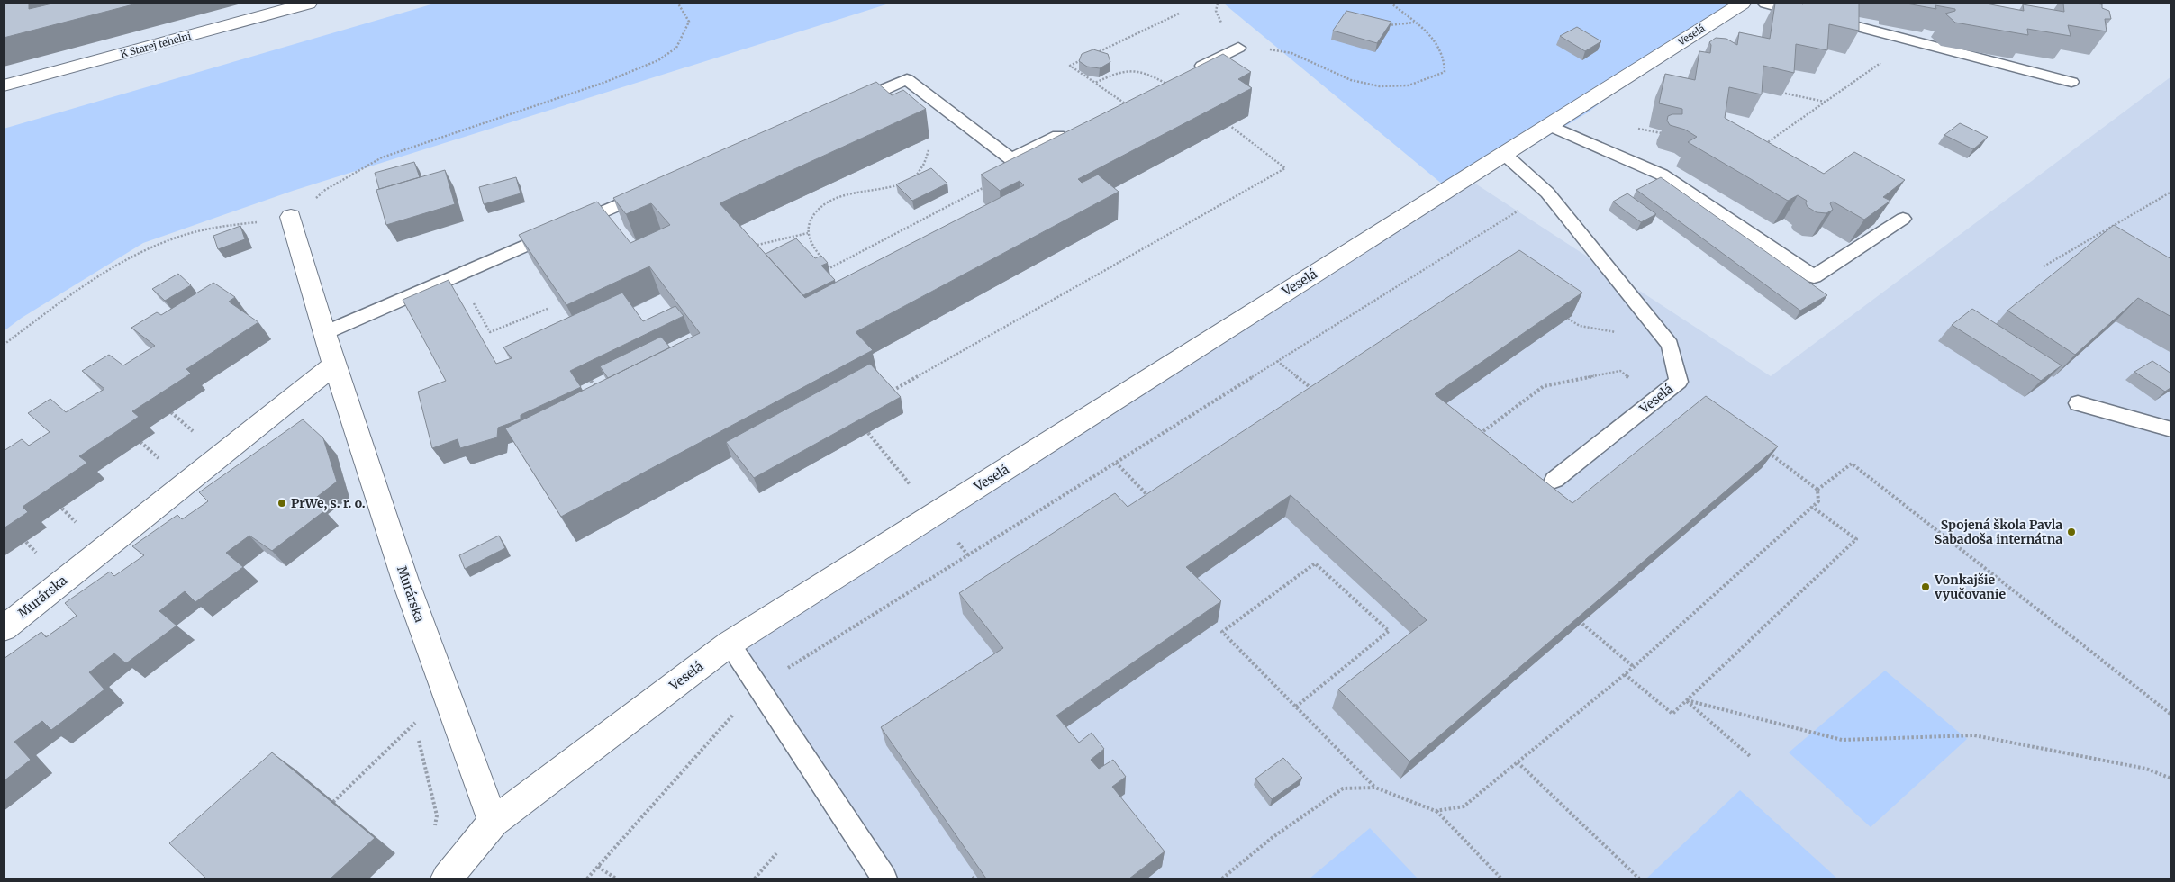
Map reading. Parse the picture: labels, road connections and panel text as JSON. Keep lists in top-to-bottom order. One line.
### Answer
{"streets":{"street":["Veselá","K Starej tehelni","Murárska"]},"crossings":[["Veselá","Murárska"]],"places":["PrWe, s. r. o.","Spojená škola Pavla Sabadoša internátna","Vonkajšie vyučovanie"]}
